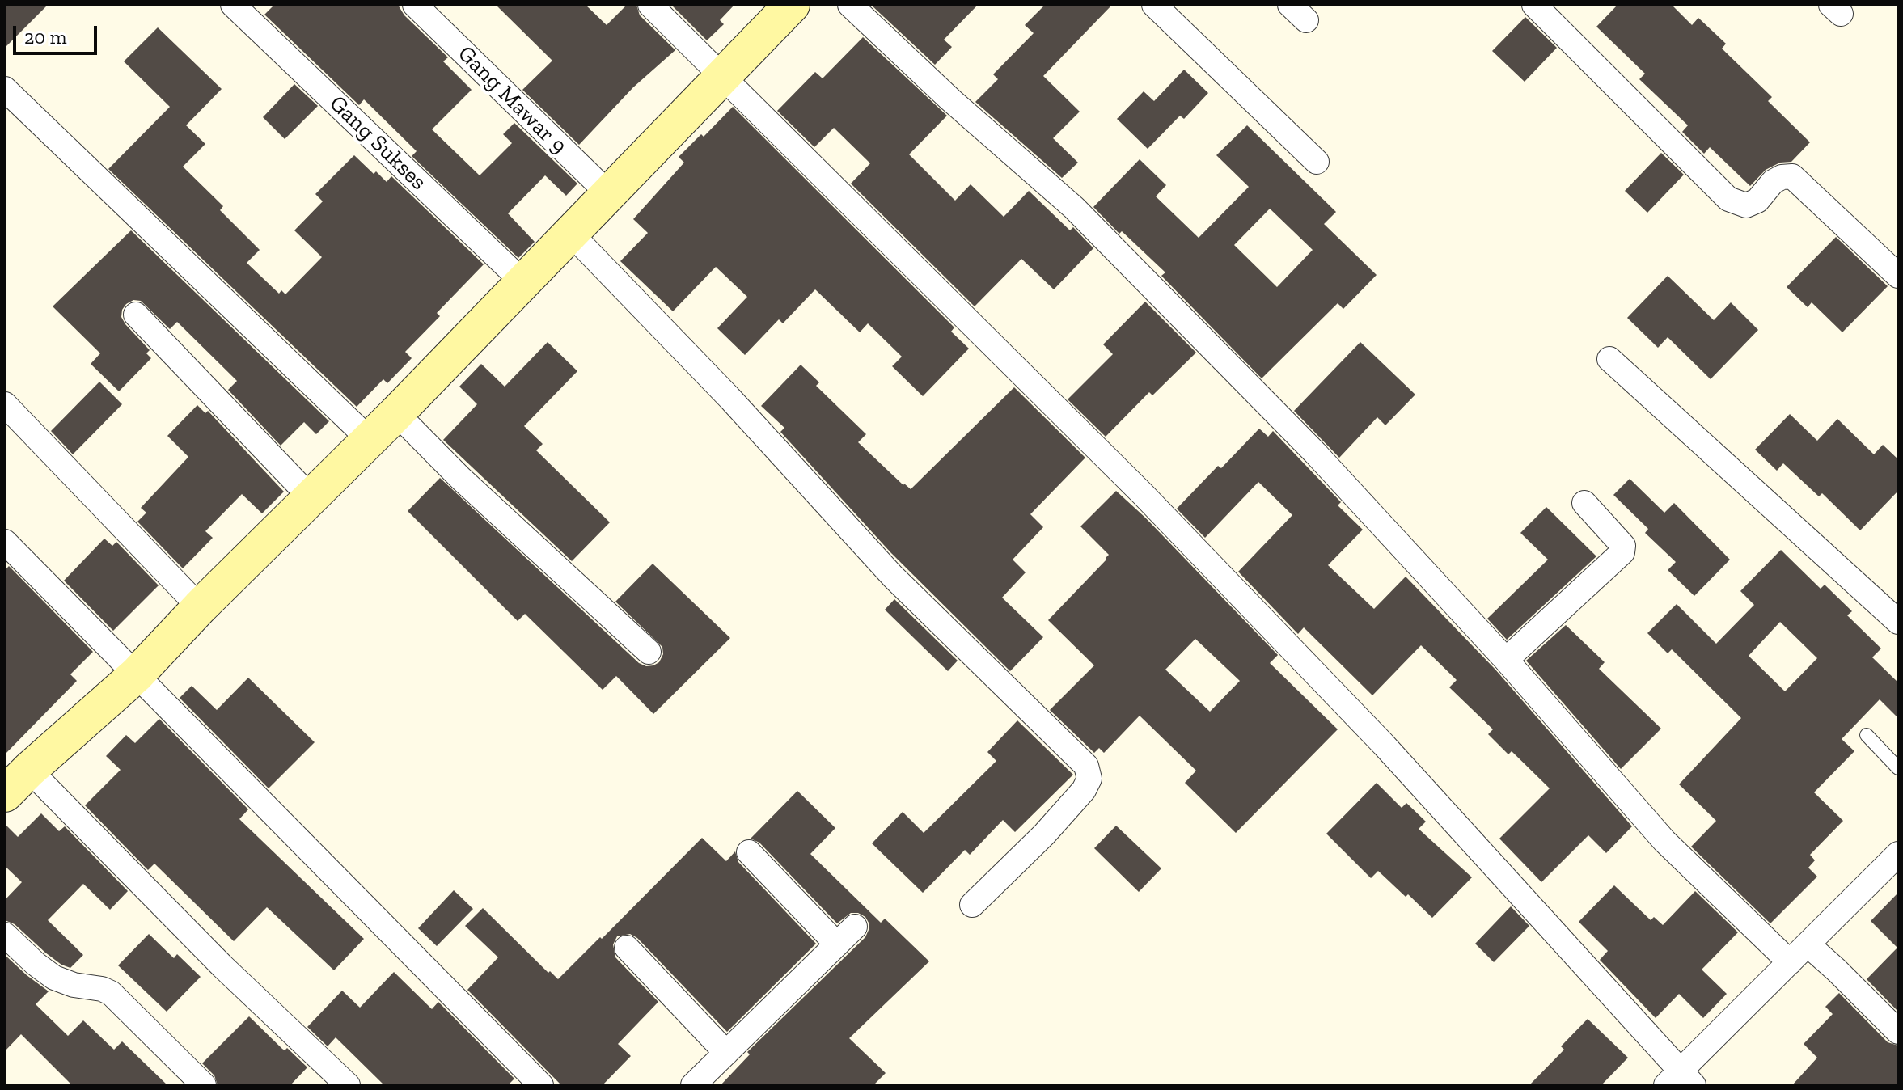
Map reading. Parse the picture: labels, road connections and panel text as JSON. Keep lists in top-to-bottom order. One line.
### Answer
{"streets":{"street":["Gang Mawar 9","Gang Sukses"]},"scale_bar":"20 m"}
